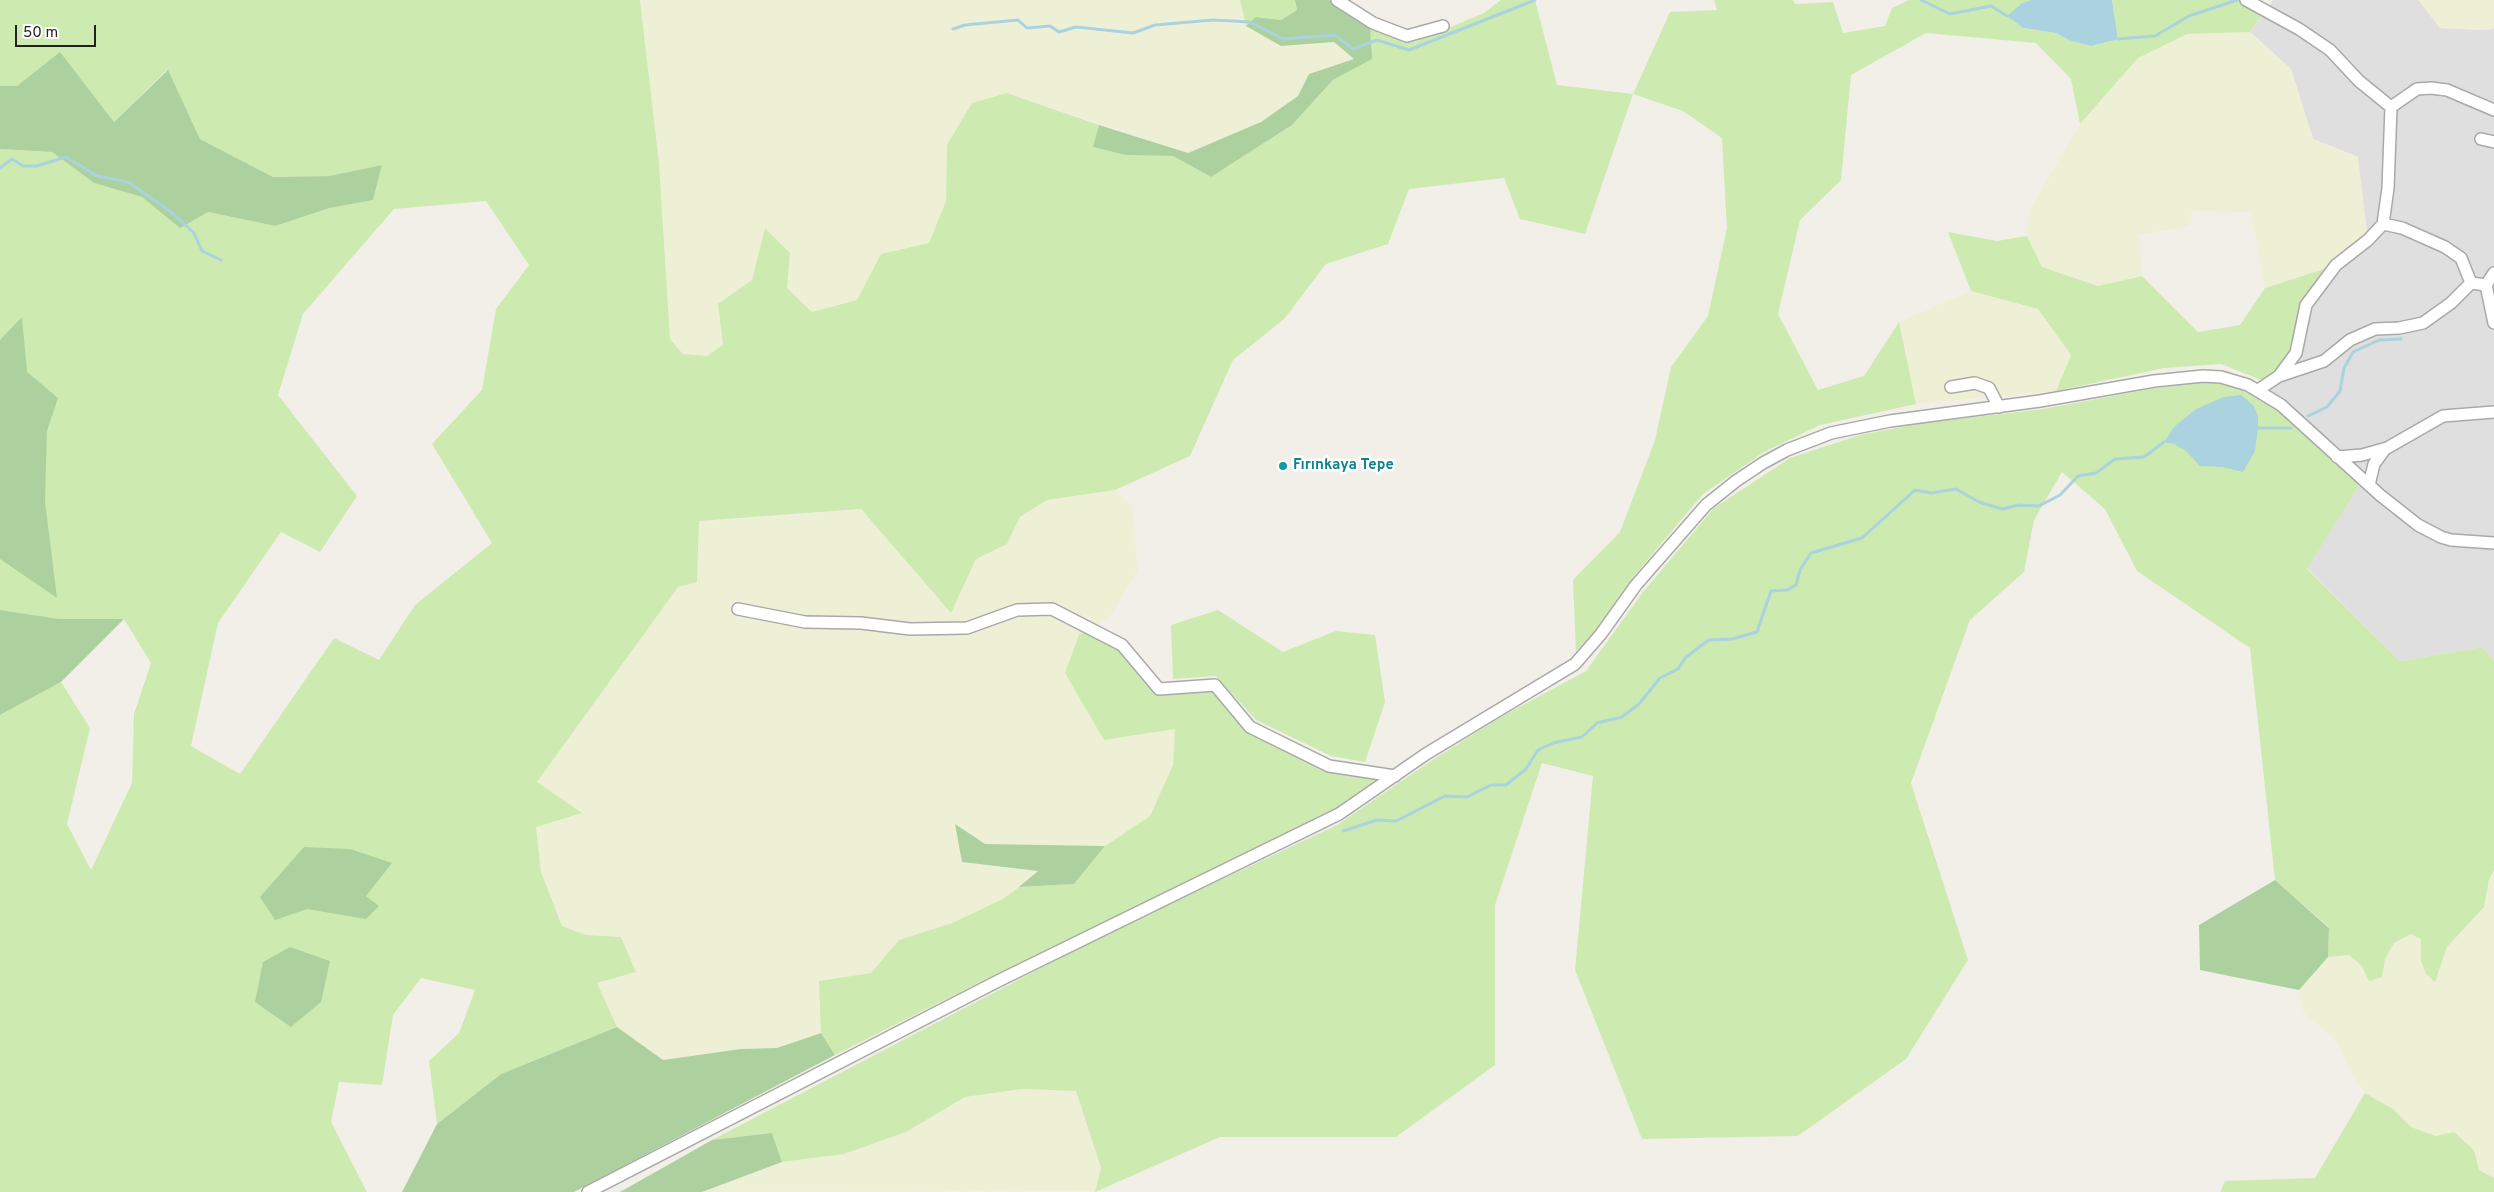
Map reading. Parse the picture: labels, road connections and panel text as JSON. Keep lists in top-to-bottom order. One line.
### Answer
{"places":["Fırınkaya Tepe"],"scale_bar":"50 m"}
